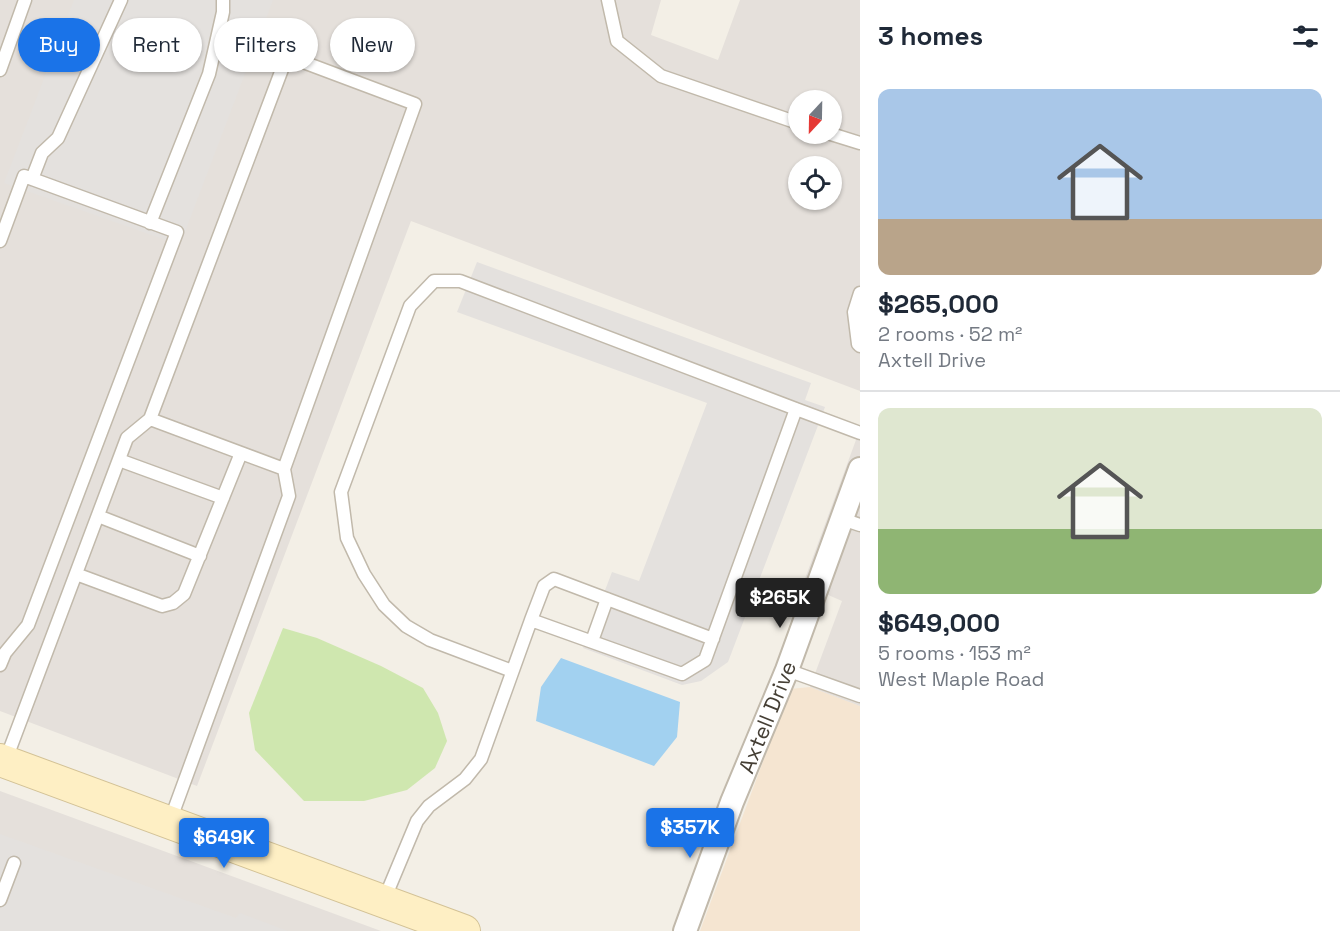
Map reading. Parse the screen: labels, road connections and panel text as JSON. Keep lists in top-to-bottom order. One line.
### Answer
{"streets":{"street":["Axtell Drive"]},"north":"bottom","page":{"heading":"3 homes","chip":["Buy","Rent","Filters","New"],"list":[{"name":"$265,000","note":"2 rooms · 52 m² · Axtell Drive"},{"name":"$649,000","note":"5 rooms · 153 m² · West Maple Road"}],"price":["$265K","$357K","$649K"]}}
